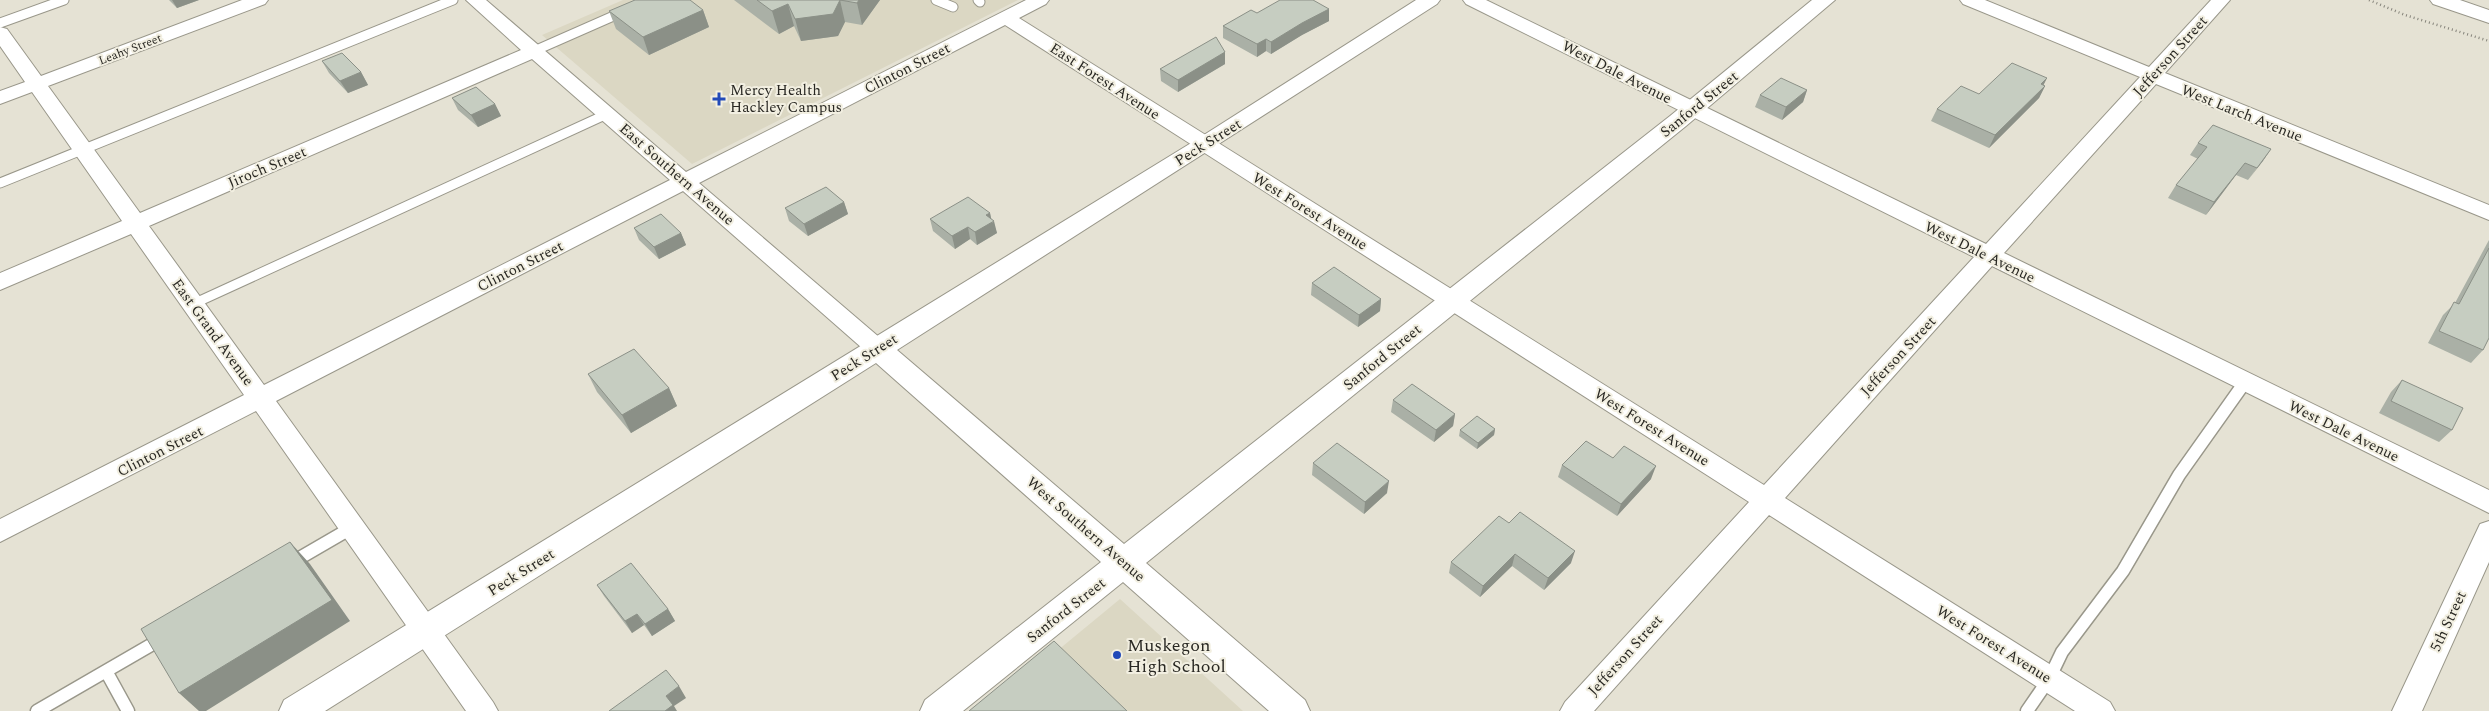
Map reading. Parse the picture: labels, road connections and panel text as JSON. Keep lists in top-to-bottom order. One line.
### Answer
{"streets":{"street":["Leahy Street","Jefferson Street","Clinton Street","West Dale Avenue","East Forest Avenue","Sanford Street","West Larch Avenue","Peck Street","Jiroch Street","East Southern Avenue","West Forest Avenue","East Grand Avenue","West Southern Avenue","5th Street"]},"crossings":[["Leahy Street","East Grand Avenue"],["Jefferson Street","West Dale Avenue"],["Jefferson Street","West Larch Avenue"],["Jefferson Street","West Forest Avenue"],["Clinton Street","East Forest Avenue"],["Clinton Street","East Southern Avenue"],["Clinton Street","East Grand Avenue"],["West Dale Avenue","Sanford Street"],["East Forest Avenue","Peck Street"],["East Forest Avenue","West Forest Avenue"],["Sanford Street","West Forest Avenue"],["Sanford Street","West Southern Avenue"],["Peck Street","East Southern Avenue"],["Peck Street","West Forest Avenue"],["Peck Street","East Grand Avenue"],["Peck Street","West Southern Avenue"],["Jiroch Street","East Southern Avenue"],["Jiroch Street","East Grand Avenue"],["East Southern Avenue","West Southern Avenue"]],"places":{"health":["Mercy Health Hackley Campus"],"other":["Muskegon High School"]}}
